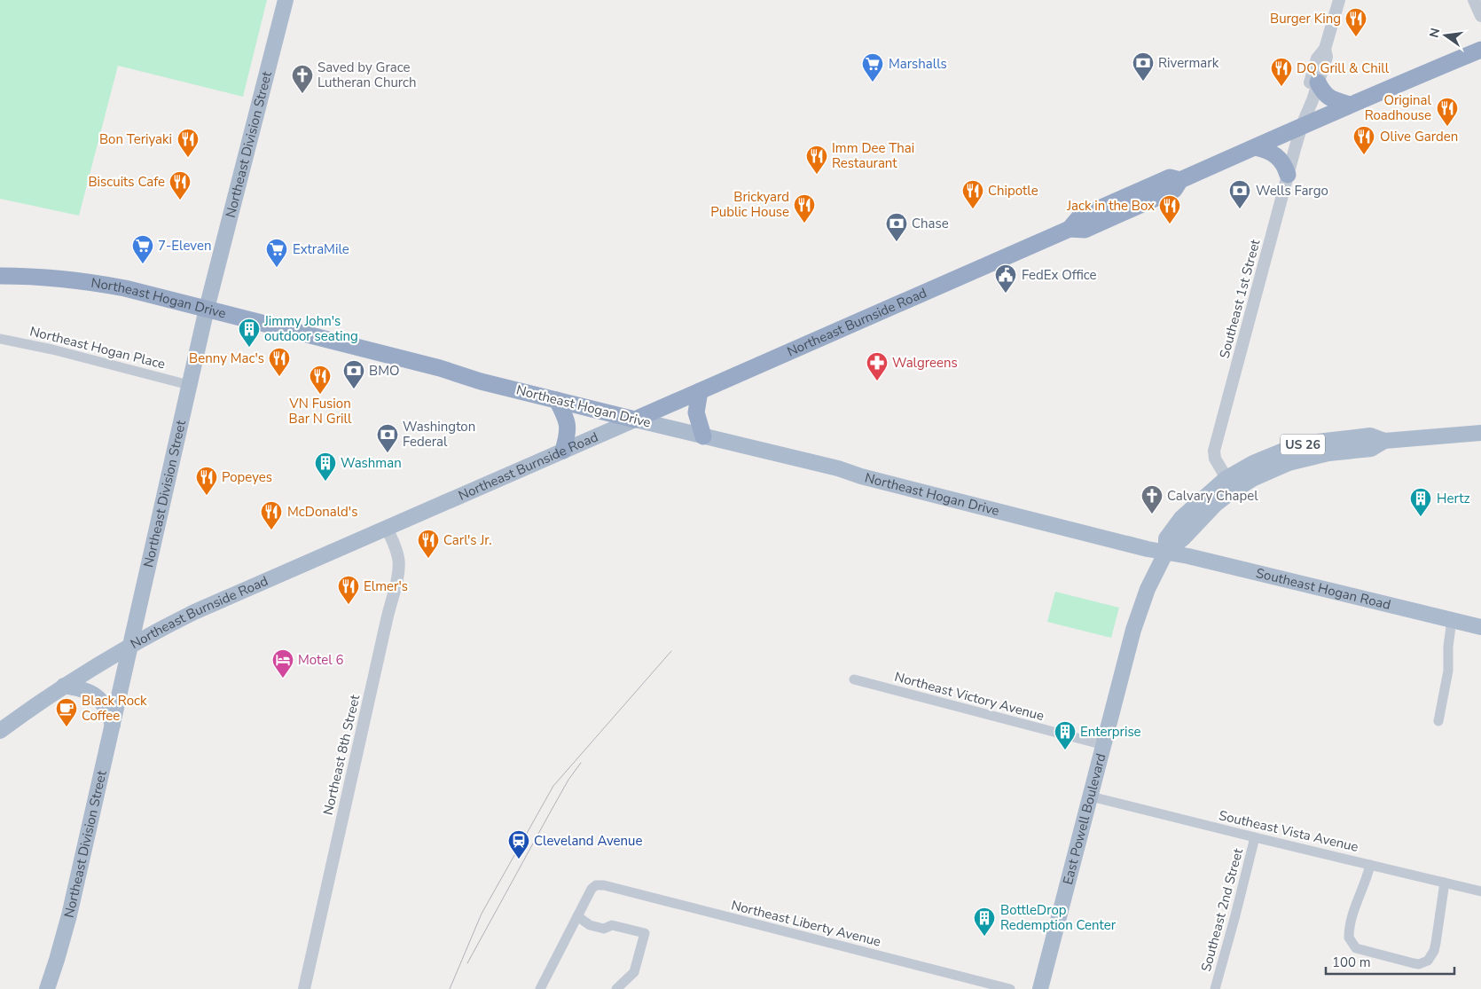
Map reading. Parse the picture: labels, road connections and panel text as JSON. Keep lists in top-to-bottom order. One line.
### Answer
{"streets":{"highway":["Northeast Hogan Drive","Northeast Burnside Road"],"main road":["Northeast Division Street","US 26","Southeast Hogan Road","East Powell Boulevard"],"street":["Southeast 1st Street","Northeast Hogan Place","Northeast Victory Avenue","Northeast 8th Street","Southeast Vista Avenue","Southeast 2nd Street","Northeast Liberty Avenue"]},"crossings":[["Northeast Division Street","Northeast Hogan Drive"],["Northeast Division Street","Northeast Burnside Road"],["Northeast Division Street","Northeast Hogan Place"],["Northeast Hogan Drive","Northeast Burnside Road"],["Northeast Hogan Drive","Southeast Hogan Road"],["Northeast Hogan Drive","East Powell Boulevard"],["Southeast 1st Street","Northeast Burnside Road"],["Southeast 1st Street","East Powell Boulevard"],["Northeast Burnside Road","Northeast 8th Street"],["Southeast Hogan Road","East Powell Boulevard"],["Northeast Victory Avenue","East Powell Boulevard"],["East Powell Boulevard","Southeast Vista Avenue"],["Southeast Vista Avenue","Southeast 2nd Street"]],"places":{"restaurant":["Burger King","DQ Grill & Chill","Original Roadhouse","Olive Garden","Bon Teriyaki","Imm Dee Thai Restaurant","Biscuits Cafe","Chipotle","Brickyard Public House","Jack in the Box","Benny Mac's","VN Fusion Bar N Grill","Popeyes","McDonald's","Carl's Jr.","Elmer's"],"bank":["Rivermark","Wells Fargo","Chase","BMO","Washington Federal"],"supermarket":["Marshalls","7-Eleven","ExtraMile"],"church":["Saved by Grace Lutheran Church","Calvary Chapel"],"public building":["FedEx Office"],"building":["Jimmy John's outdoor seating","Washman","Hertz","Enterprise","BottleDrop Redemption Center"],"pharmacy":["Walgreens"],"hotel":["Motel 6"],"cafe":["Black Rock Coffee"],"station":["Cleveland Avenue"]},"scale_bar":"100 m","north":"left"}
